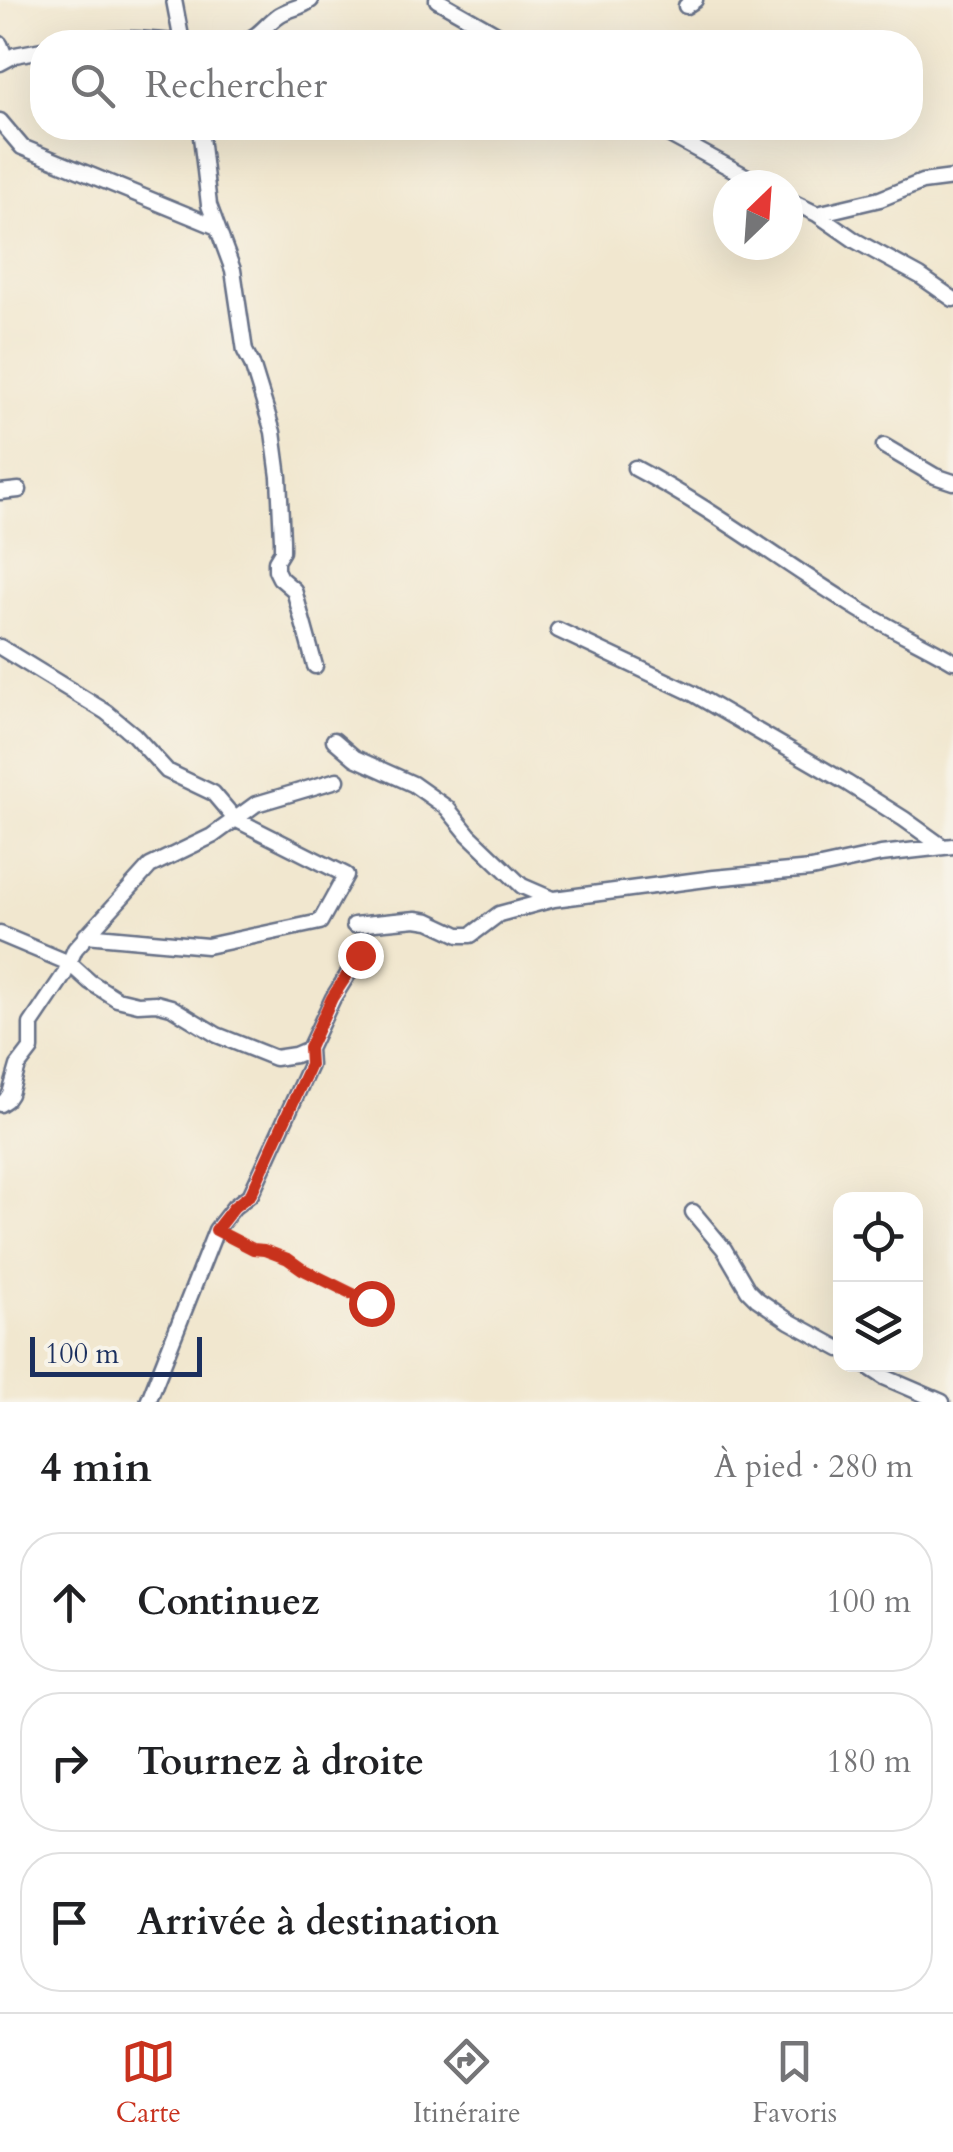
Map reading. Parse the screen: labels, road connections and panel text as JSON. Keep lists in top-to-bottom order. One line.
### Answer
{"scale_bar":"100 m","north":"top right","page":{"search":"Rechercher","scale":"100 m","heading":["4 min","À pied · 280 m"],"list":[["Continuez","100 m"],["Tournez à droite","180 m"],"Arrivée à destination"],"nav":["Carte","Itinéraire","Favoris"]}}
